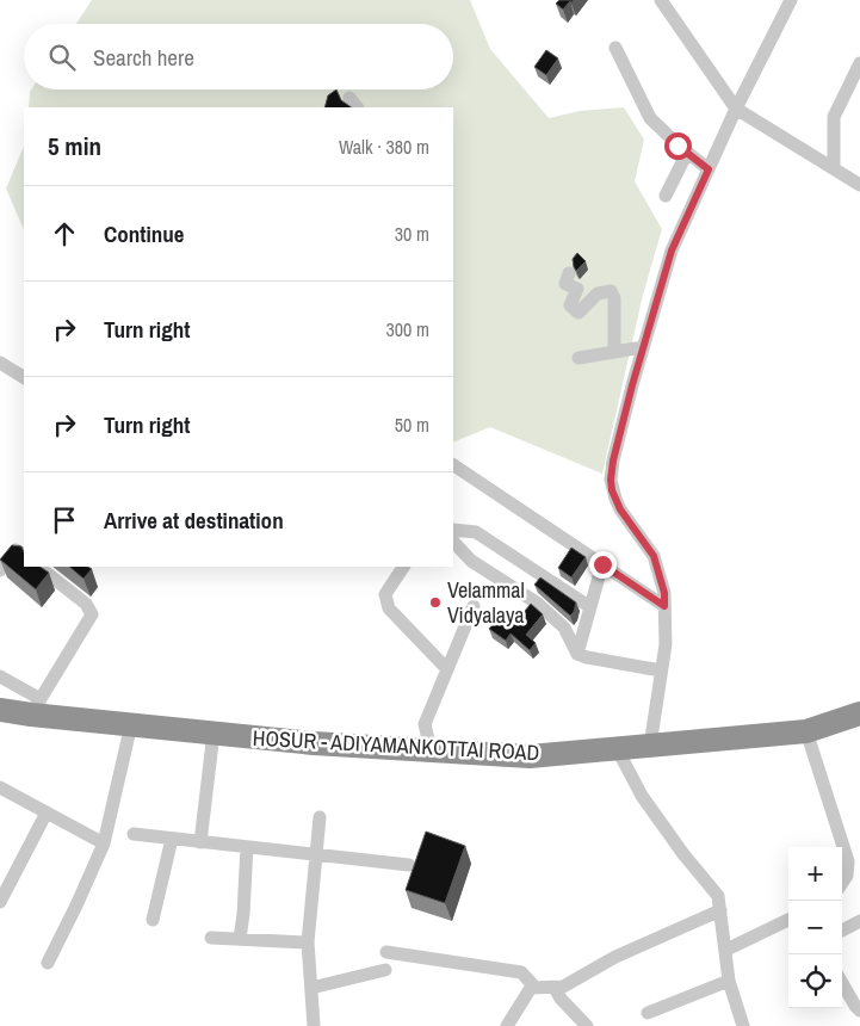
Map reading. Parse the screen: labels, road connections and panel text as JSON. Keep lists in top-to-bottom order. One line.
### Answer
{"streets":{"highway":["HOSUR - ADIYAMANKOTTAI ROAD"]},"places":["Velammal Vidyalaya"],"page":{"search":"Search here","heading":["5 min","Walk · 380 m"],"list":[["Continue","30 m"],["Turn right","300 m"],["Turn right","50 m"],"Arrive at destination"],"map_buttons":["+","−"]}}
